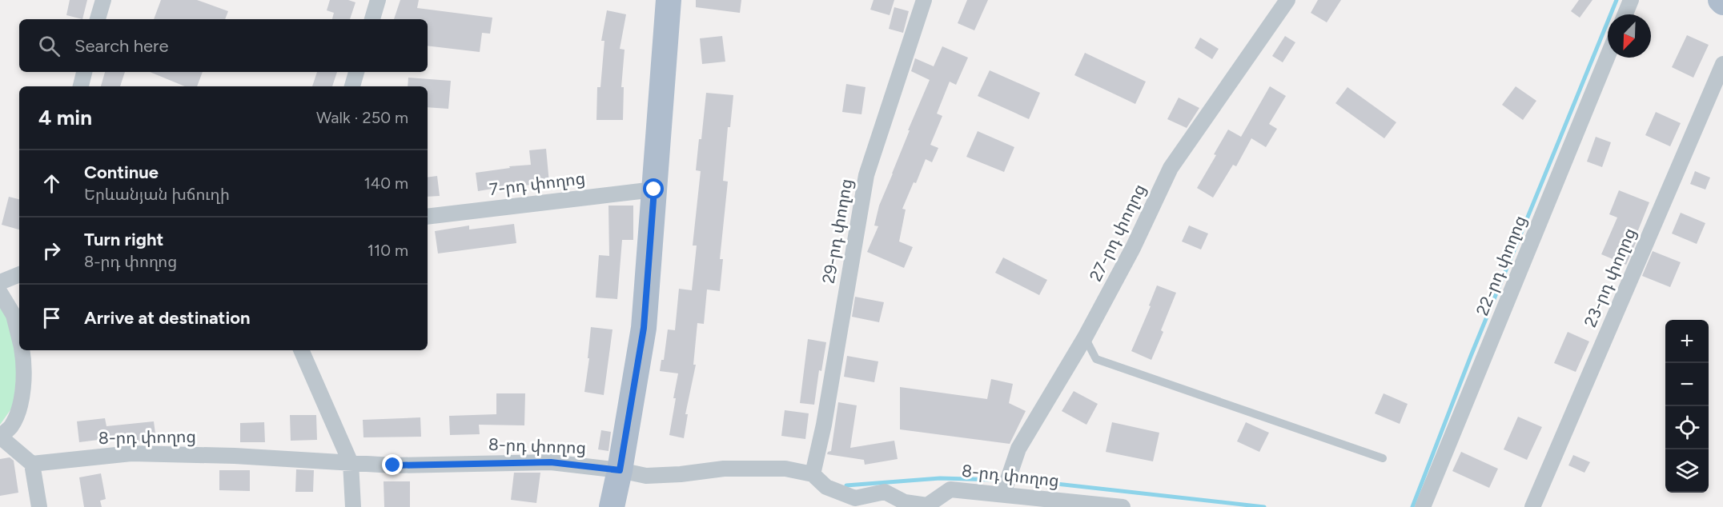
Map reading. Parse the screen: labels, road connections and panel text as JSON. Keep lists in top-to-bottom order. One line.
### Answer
{"streets":{"street":["7-րդ փողոց","29-րդ փողոց","27-րդ փողոց","22-րդ փողոց","23-րդ փողոց","8-րդ փողոց"]},"crossings":[["29-րդ փողոց","8-րդ փողոց"],["27-րդ փողոց","8-րդ փողոց"]],"north":"bottom left","page":{"search":"Search here","heading":["4 min","Walk · 250 m"],"list":[["Continue","Երևանյան խճուղի","140 m"],["Turn right","8-րդ փողոց","110 m"],"Arrive at destination"],"map_buttons":["+","−"]}}
